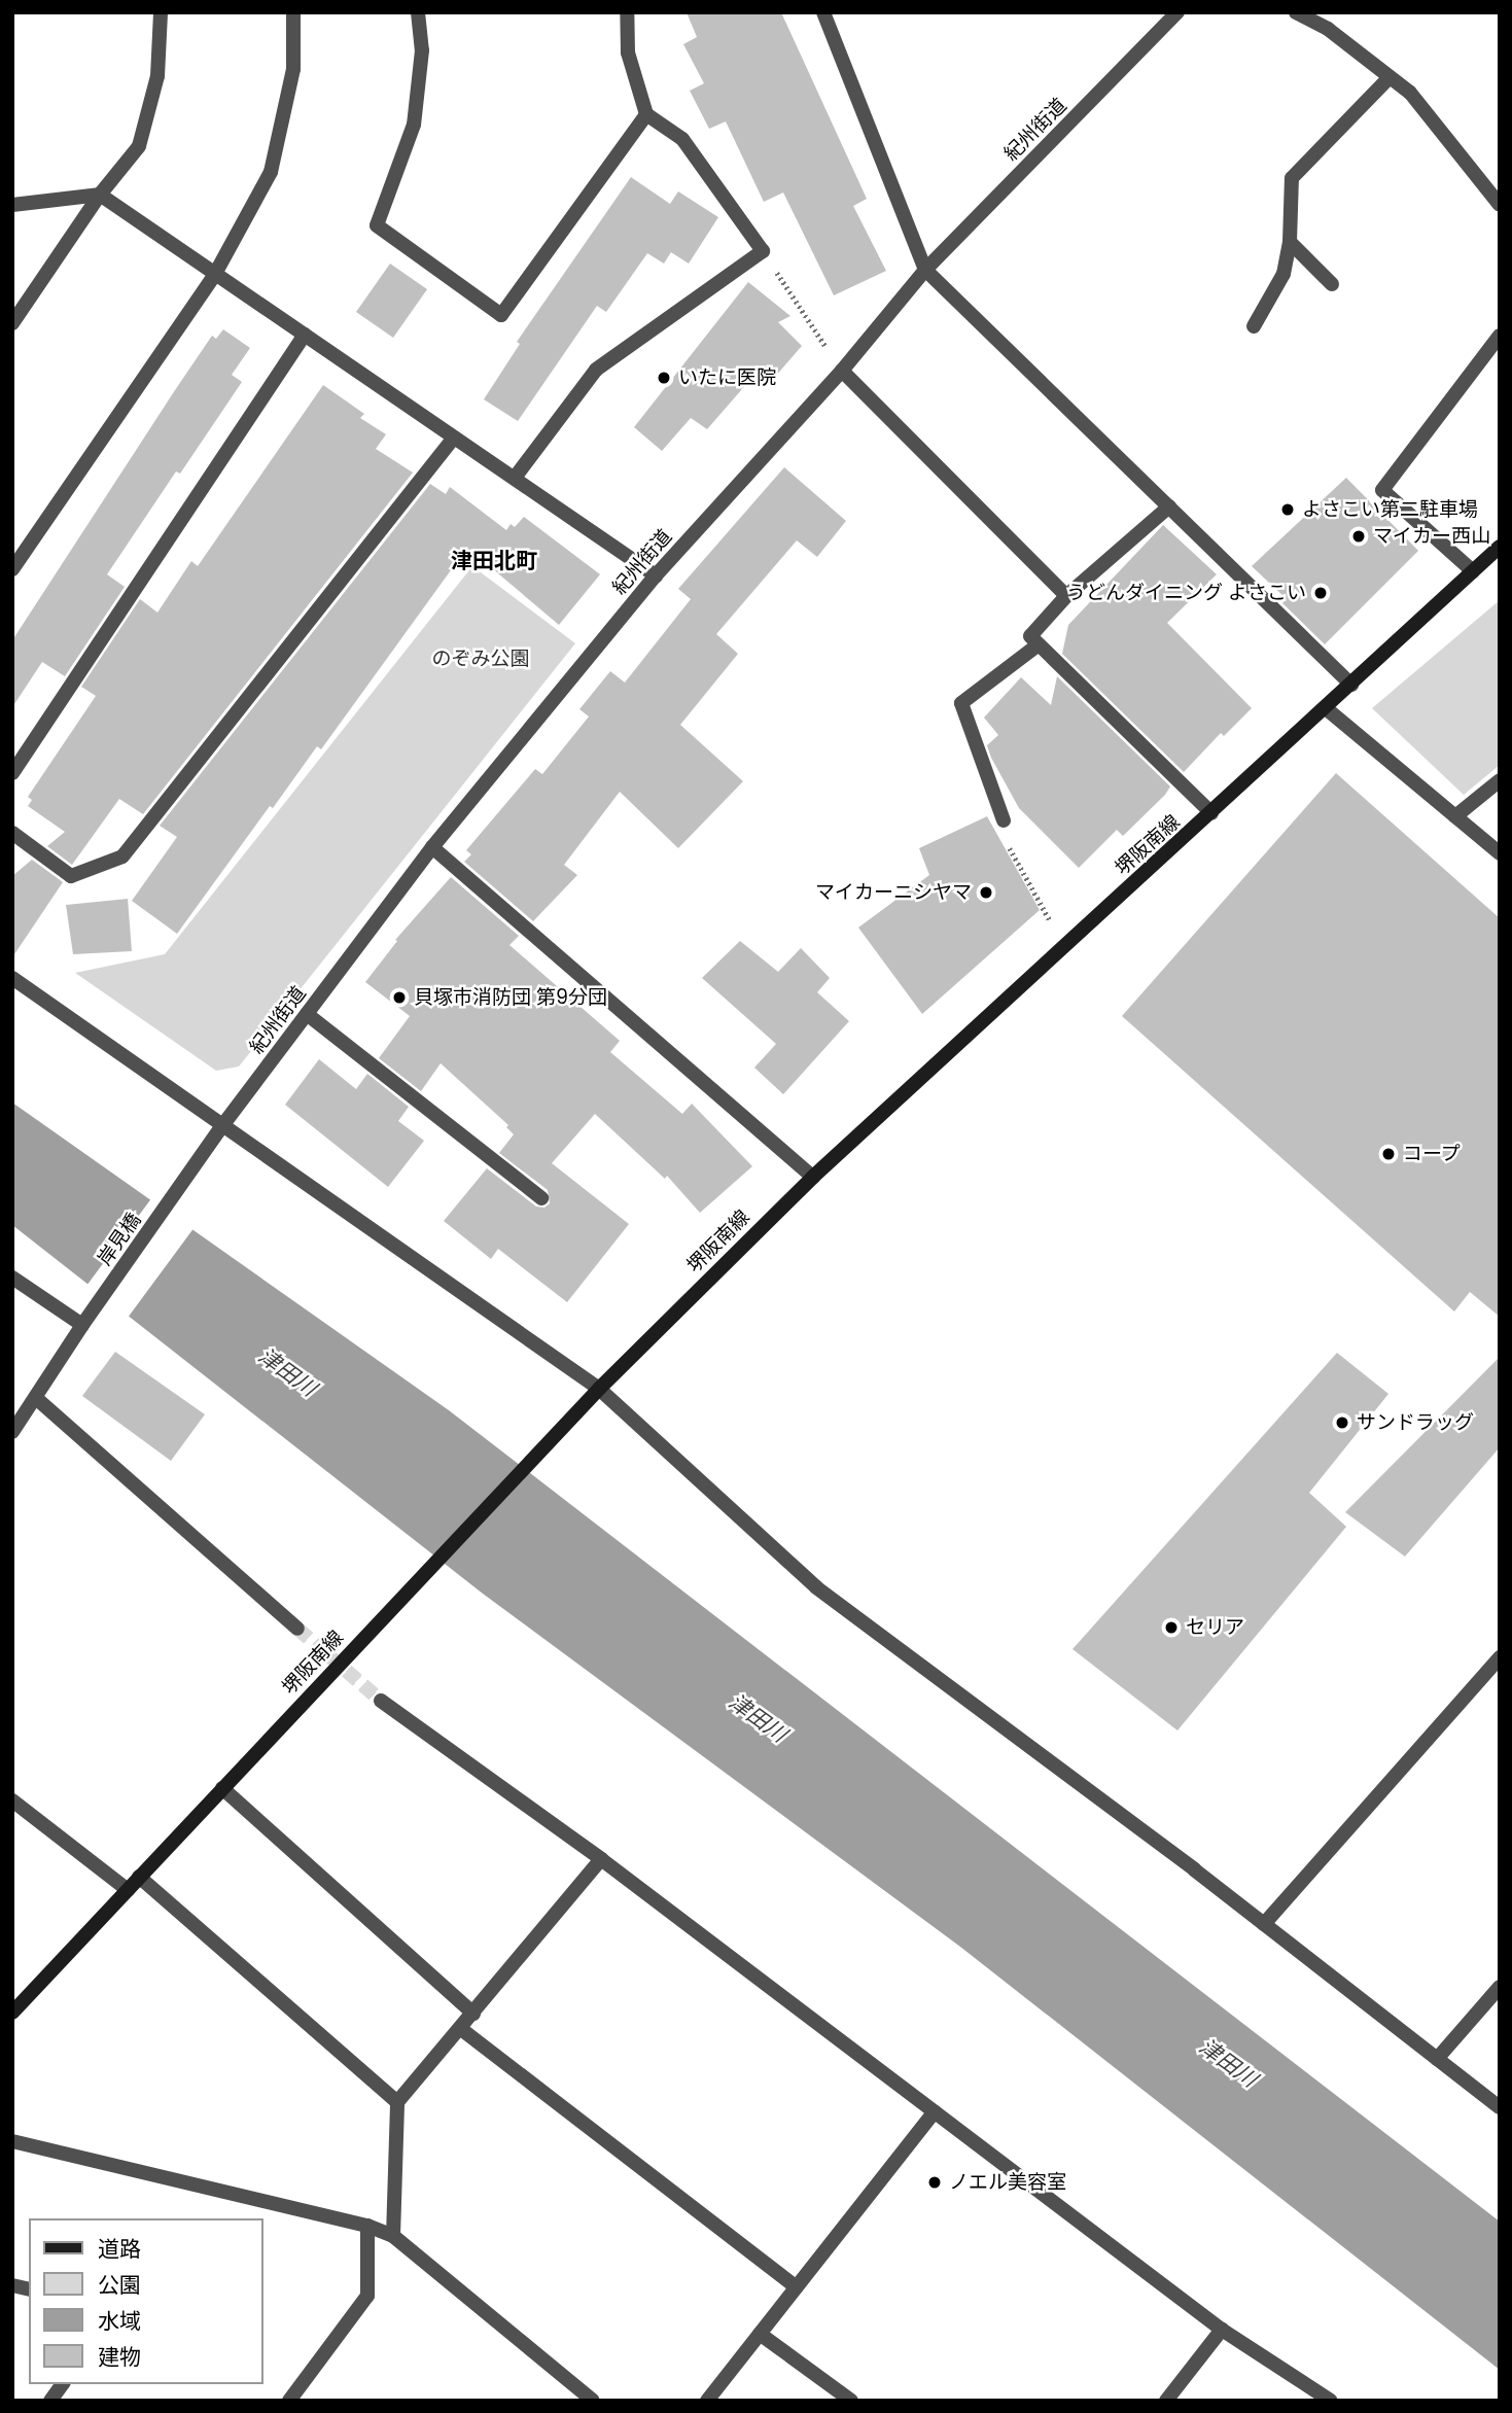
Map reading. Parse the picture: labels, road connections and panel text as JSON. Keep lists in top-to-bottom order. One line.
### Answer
{"streets":{"main road":["堺阪南線"],"street":["紀州街道","岸見橋"]},"crossings":[["紀州街道","岸見橋"]],"districts":["津田北町"],"water":["津田川"],"parks":["のぞみ公園"],"places":["いたに医院","よさこい第二駐車場","マイカー西山","うどんダイニング よさこい","マイカーニシヤマ","貝塚市消防団 第9分団","コープ","サンドラッグ","セリア","ノエル美容室"],"legend":["道路","公園","水域","建物"]}
